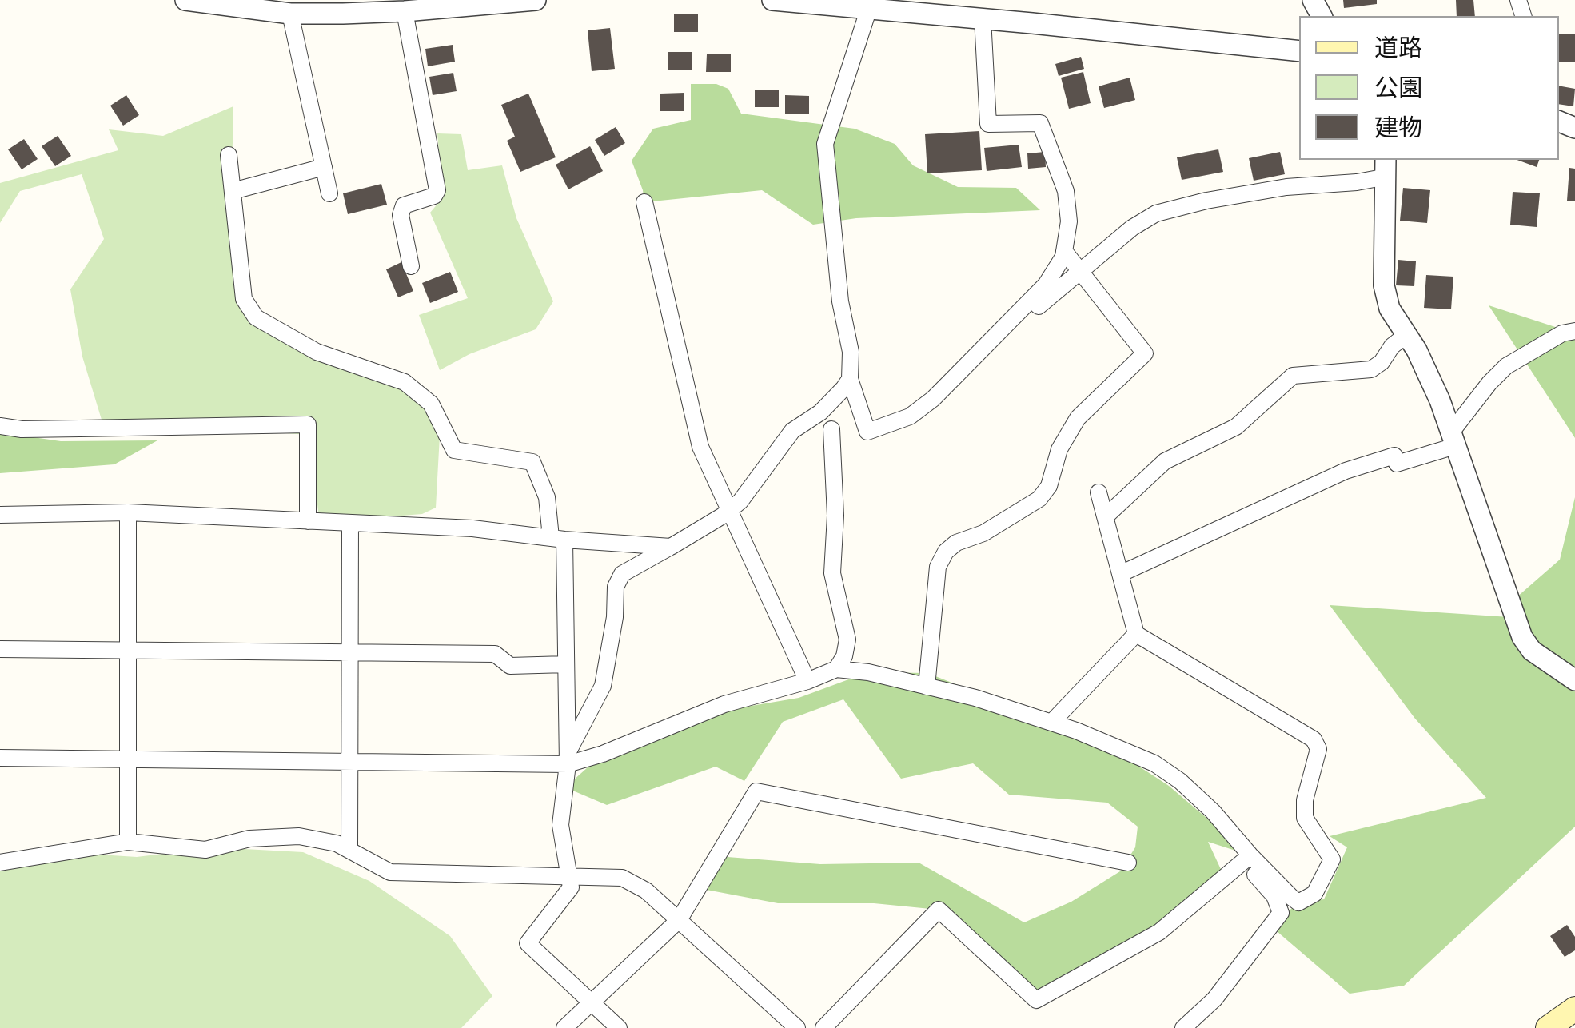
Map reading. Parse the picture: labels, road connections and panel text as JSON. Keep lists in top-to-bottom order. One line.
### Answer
{"legend":["道路","公園","建物"]}
